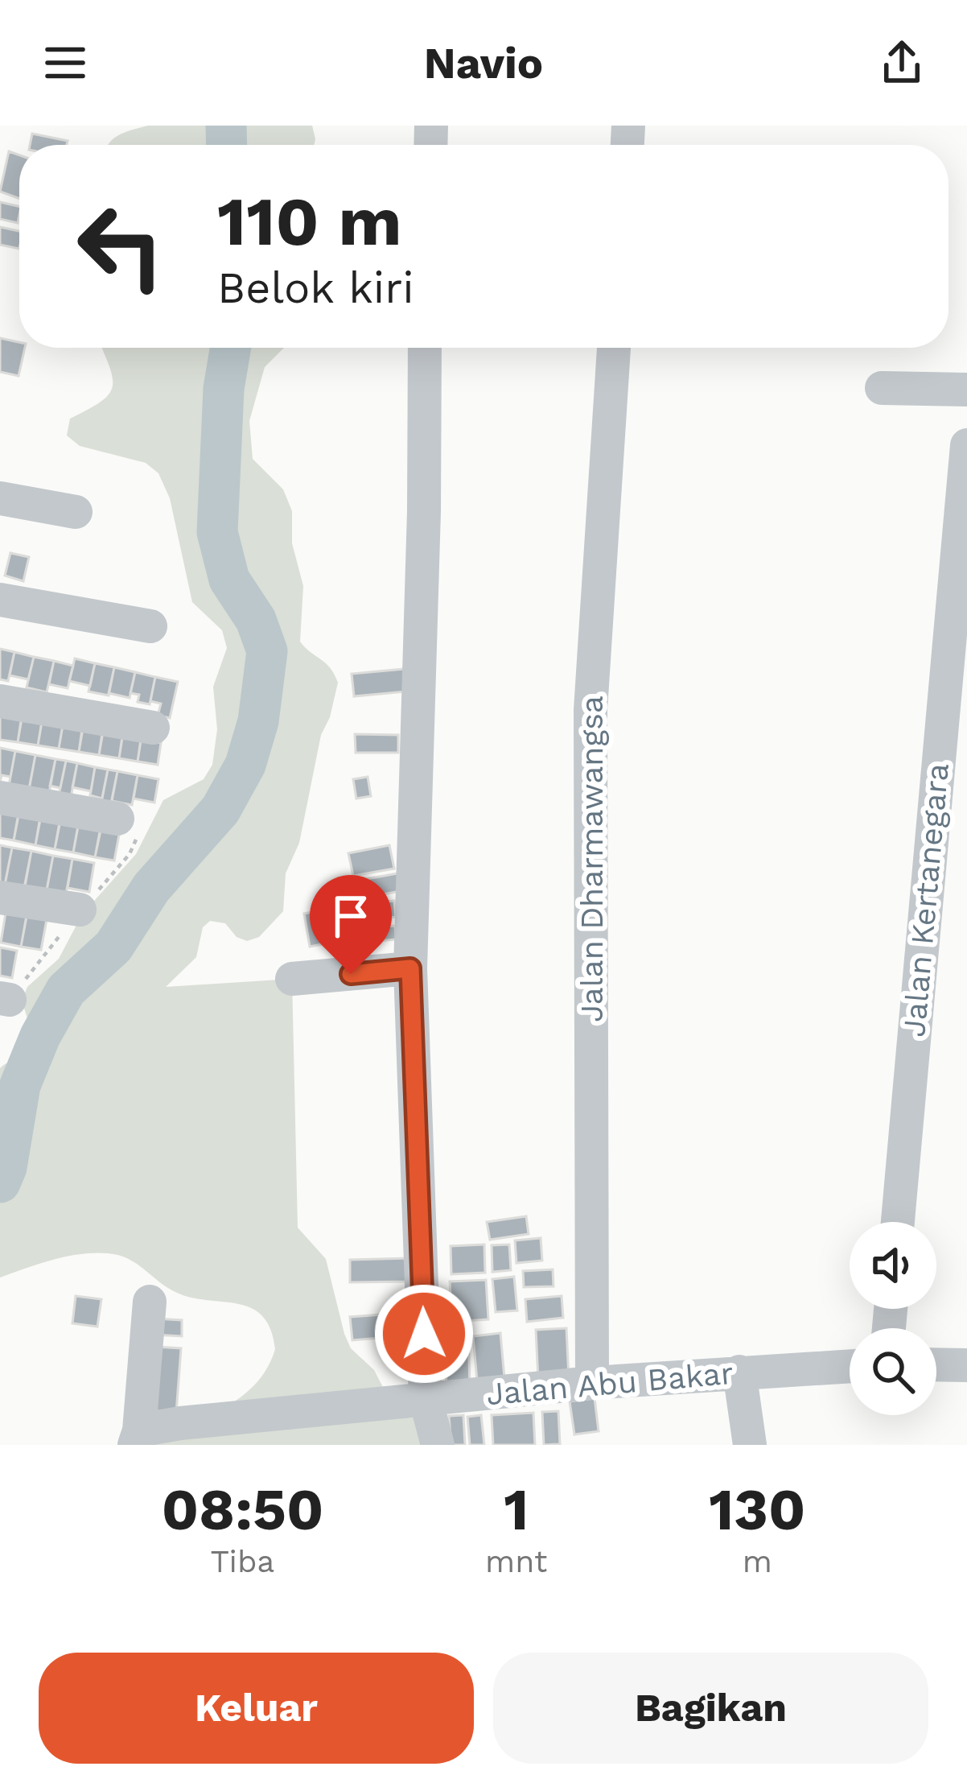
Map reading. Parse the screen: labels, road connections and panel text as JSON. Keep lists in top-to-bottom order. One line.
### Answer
{"streets":{"street":["Jalan Dharmawangsa","Jalan Kertanegara","Jalan Abu Bakar"]},"crossings":[["Jalan Dharmawangsa","Jalan Abu Bakar"]],"page":{"header":"Navio","turn":["110 m","Belok kiri"],"eta":["08:50","Tiba","1","mnt","130","m"],"buttons":["Keluar","Bagikan"]}}
